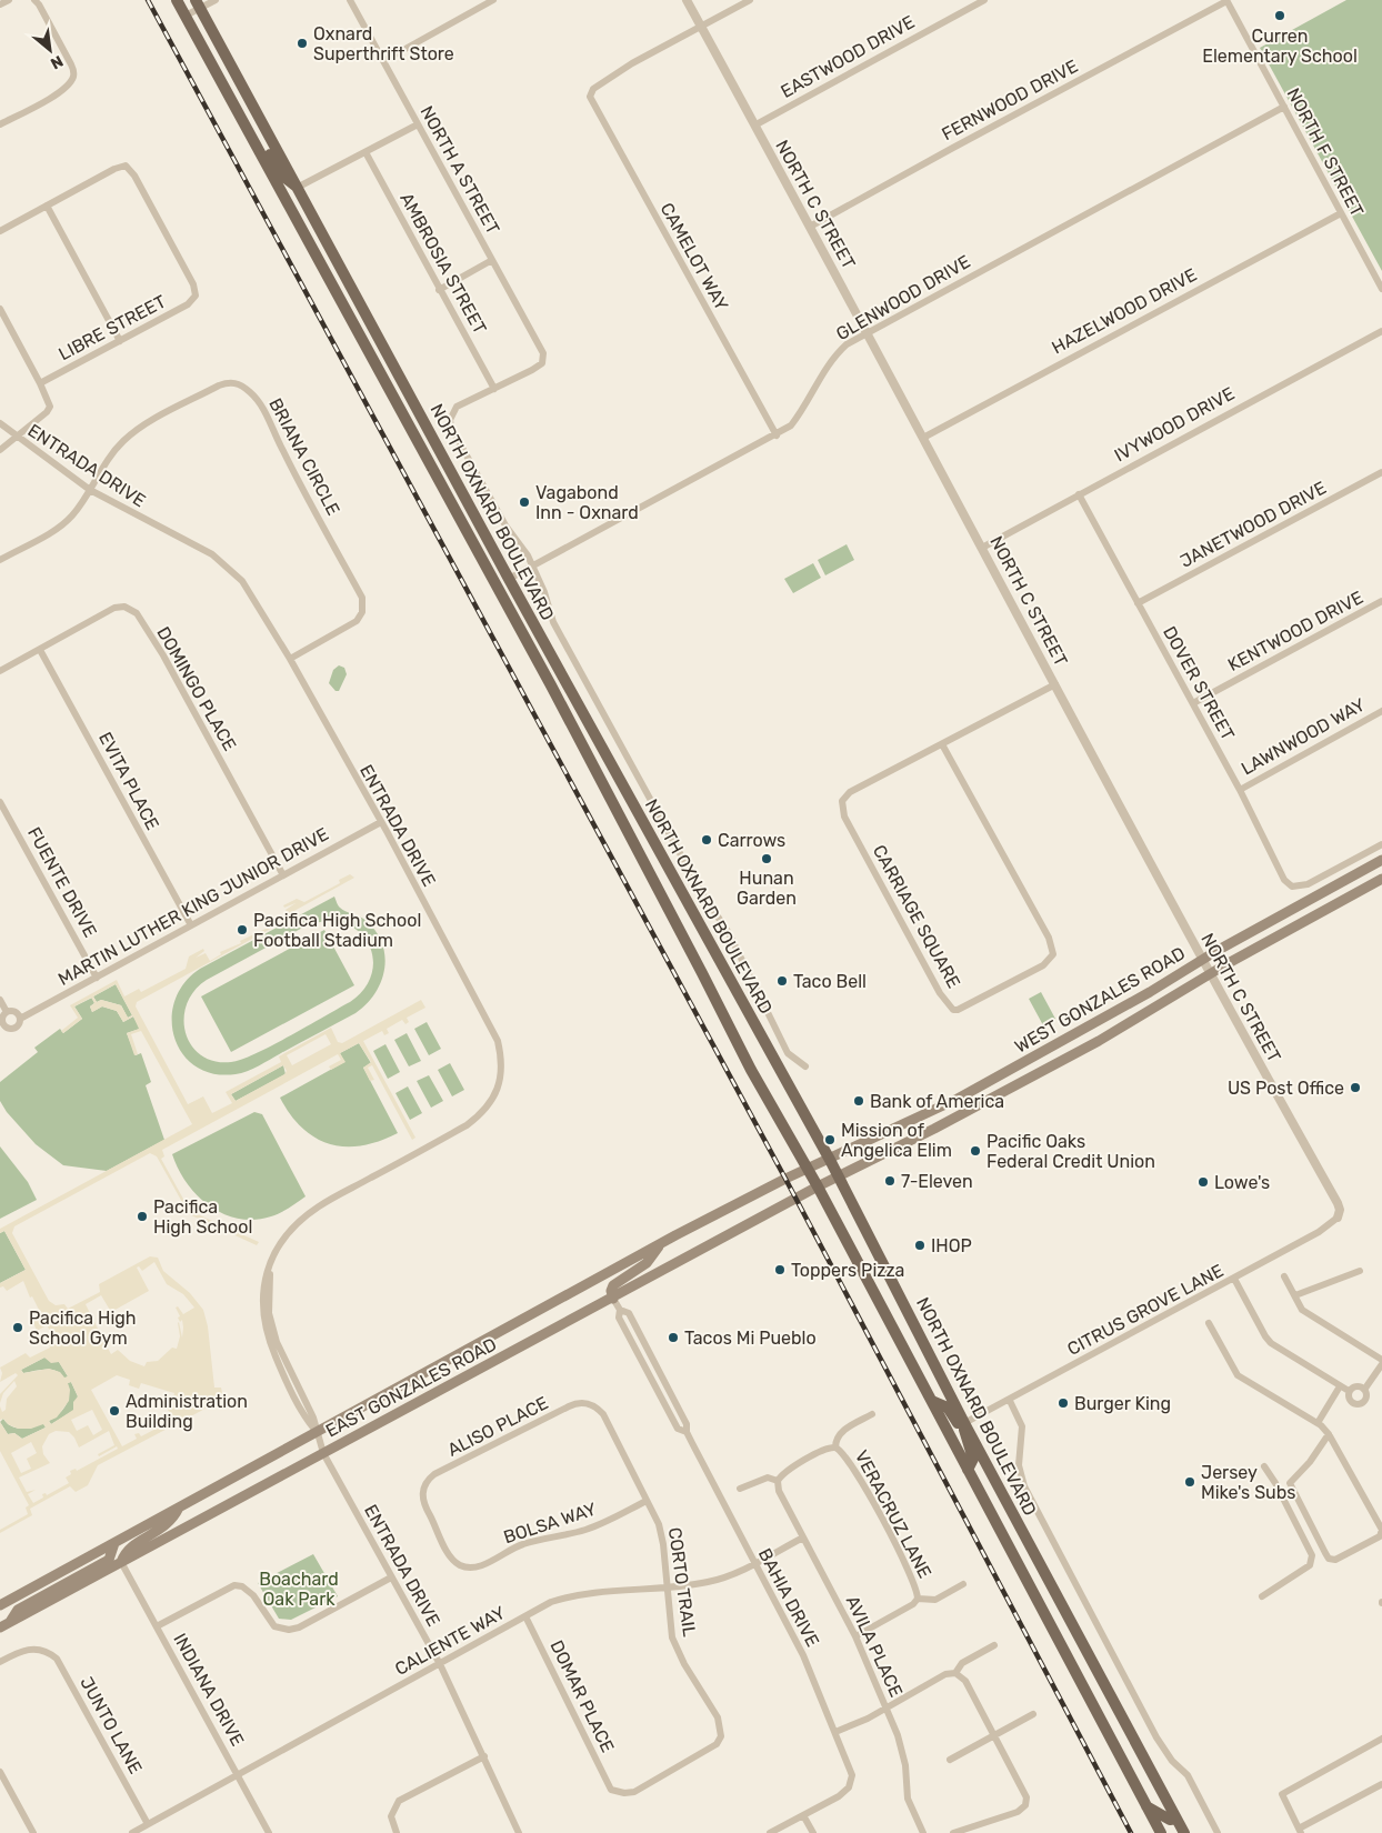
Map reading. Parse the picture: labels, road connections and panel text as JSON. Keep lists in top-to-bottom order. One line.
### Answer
{"streets":{"main road":["NORTH OXNARD BOULEVARD","WEST GONZALES ROAD","EAST GONZALES ROAD"],"street":["EASTWOOD DRIVE","FERNWOOD DRIVE","NORTH F STREET","NORTH A STREET","NORTH C STREET","CAMELOT WAY","AMBROSIA STREET","GLENWOOD DRIVE","HAZELWOOD DRIVE","LIBRE STREET","IVYWOOD DRIVE","BRIANA CIRCLE","ENTRADA DRIVE","JANETWOOD DRIVE","KENTWOOD DRIVE","DOVER STREET","DOMINGO PLACE","LAWNWOOD WAY","EVITA PLACE","FUENTE DRIVE","MARTIN LUTHER KING JUNIOR DRIVE","CARRIAGE SQUARE","CITRUS GROVE LANE","ALISO PLACE","VERACRUZ LANE","BOLSA WAY","CORTO TRAIL","BAHIA DRIVE","CALIENTE WAY","AVILA PLACE","INDIANA DRIVE","DOMAR PLACE","JUNTO LANE"]},"crossings":[["EASTWOOD DRIVE","NORTH C STREET"],["FERNWOOD DRIVE","NORTH F STREET"],["FERNWOOD DRIVE","NORTH C STREET"],["NORTH F STREET","GLENWOOD DRIVE"],["NORTH F STREET","HAZELWOOD DRIVE"],["NORTH A STREET","AMBROSIA STREET"],["NORTH C STREET","CAMELOT WAY"],["NORTH C STREET","GLENWOOD DRIVE"],["NORTH C STREET","HAZELWOOD DRIVE"],["NORTH C STREET","IVYWOOD DRIVE"],["NORTH C STREET","CARRIAGE SQUARE"],["NORTH C STREET","WEST GONZALES ROAD"],["NORTH C STREET","CITRUS GROVE LANE"],["CAMELOT WAY","GLENWOOD DRIVE"],["GLENWOOD DRIVE","NORTH OXNARD BOULEVARD"],["IVYWOOD DRIVE","DOVER STREET"],["BRIANA CIRCLE","ENTRADA DRIVE"],["ENTRADA DRIVE","MARTIN LUTHER KING JUNIOR DRIVE"],["ENTRADA DRIVE","EAST GONZALES ROAD"],["ENTRADA DRIVE","CALIENTE WAY"],["NORTH OXNARD BOULEVARD","WEST GONZALES ROAD"],["NORTH OXNARD BOULEVARD","CITRUS GROVE LANE"],["NORTH OXNARD BOULEVARD","EAST GONZALES ROAD"],["JANETWOOD DRIVE","DOVER STREET"],["KENTWOOD DRIVE","DOVER STREET"],["DOVER STREET","LAWNWOOD WAY"],["DOMINGO PLACE","EVITA PLACE"],["DOMINGO PLACE","MARTIN LUTHER KING JUNIOR DRIVE"],["EVITA PLACE","MARTIN LUTHER KING JUNIOR DRIVE"],["FUENTE DRIVE","MARTIN LUTHER KING JUNIOR DRIVE"],["WEST GONZALES ROAD","EAST GONZALES ROAD"],["EAST GONZALES ROAD","BAHIA DRIVE"],["EAST GONZALES ROAD","INDIANA DRIVE"],["ALISO PLACE","BOLSA WAY"],["ALISO PLACE","CORTO TRAIL"],["BOLSA WAY","CORTO TRAIL"],["CORTO TRAIL","CALIENTE WAY"],["CORTO TRAIL","DOMAR PLACE"],["BAHIA DRIVE","CALIENTE WAY"],["CALIENTE WAY","AVILA PLACE"],["CALIENTE WAY","INDIANA DRIVE"],["CALIENTE WAY","DOMAR PLACE"],["CALIENTE WAY","JUNTO LANE"]],"parks":["Boachard Oak Park"],"places":["Curren Elementary School","Oxnard Superthrift Store","Vagabond Inn - Oxnard","Carrows","Hunan Garden","Pacifica High School Football Stadium","Taco Bell","US Post Office","Bank of America","Mission of Angelica Elim","Pacific Oaks Federal Credit Union","7-Eleven","Lowe's","Pacifica High School","IHOP","Toppers Pizza","Pacifica High School Gym","Tacos Mi Pueblo","Burger King","Administration Building","Jersey Mike's Subs"],"north":"bottom right"}
